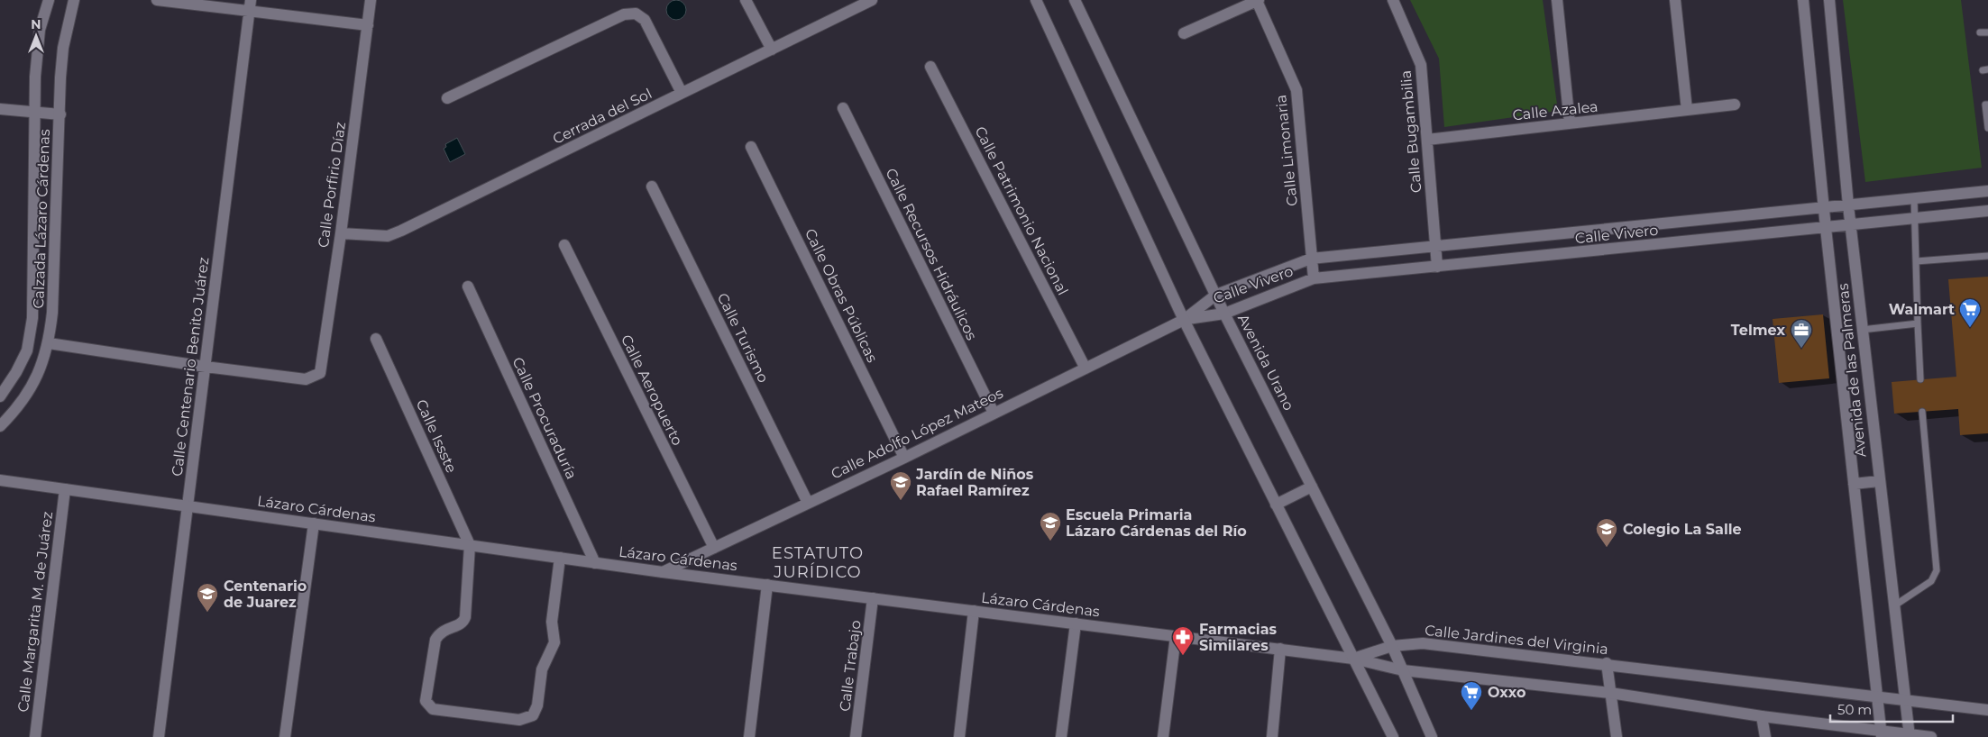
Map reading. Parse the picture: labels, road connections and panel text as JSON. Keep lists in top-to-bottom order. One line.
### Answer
{"streets":{"street":["Calle Azalea","Cerrada del Sol","Calle Bugambilia","Calle Limonaria","Calle Porfirio Díaz","Calle Patrimonio Nacional","Calzada Lázaro Cárdenas","Calle Vivero","Calle Recursos Hidráulicos","Calle Obras Públicas","Calle Turismo","Avenida Urano","Calle Centenario Benito Juárez","Avenida de las Palmeras","Calle Aeropuerto","Calle Procuraduría","Calle Adolfo López Mateos","Calle Issste","Lázaro Cárdenas","Calle Margarita M. de Juárez","Calle Jardines del Virginia","Calle Trabajo"]},"crossings":[["Calle Azalea","Calle Bugambilia"],["Cerrada del Sol","Calle Porfirio Díaz"],["Calle Bugambilia","Calle Vivero"],["Calle Limonaria","Calle Vivero"],["Calle Porfirio Díaz","Calle Centenario Benito Juárez"],["Calle Patrimonio Nacional","Calle Adolfo López Mateos"],["Calle Vivero","Avenida Urano"],["Calle Vivero","Avenida de las Palmeras"],["Calle Vivero","Calle Adolfo López Mateos"],["Calle Recursos Hidráulicos","Calle Adolfo López Mateos"],["Calle Obras Públicas","Calle Adolfo López Mateos"],["Calle Turismo","Calle Adolfo López Mateos"],["Avenida Urano","Calle Jardines del Virginia"],["Calle Centenario Benito Juárez","Lázaro Cárdenas"],["Avenida de las Palmeras","Calle Jardines del Virginia"],["Calle Aeropuerto","Calle Adolfo López Mateos"],["Calle Procuraduría","Lázaro Cárdenas"],["Calle Adolfo López Mateos","Lázaro Cárdenas"],["Calle Issste","Lázaro Cárdenas"],["Lázaro Cárdenas","Calle Margarita M. de Juárez"],["Lázaro Cárdenas","Calle Jardines del Virginia"],["Lázaro Cárdenas","Calle Trabajo"]],"districts":["ESTATUTO JURÍDICO"],"places":{"supermarket":["Walmart","Oxxo"],"office":["Telmex"],"school or university":["Jardín de Niños Rafael Ramírez","Escuela Primaria Lázaro Cárdenas del Río","Colegio La Salle","Centenario de Juarez"],"pharmacy":["Farmacias Similares"]},"scale_bar":"50 m","north":"top"}
